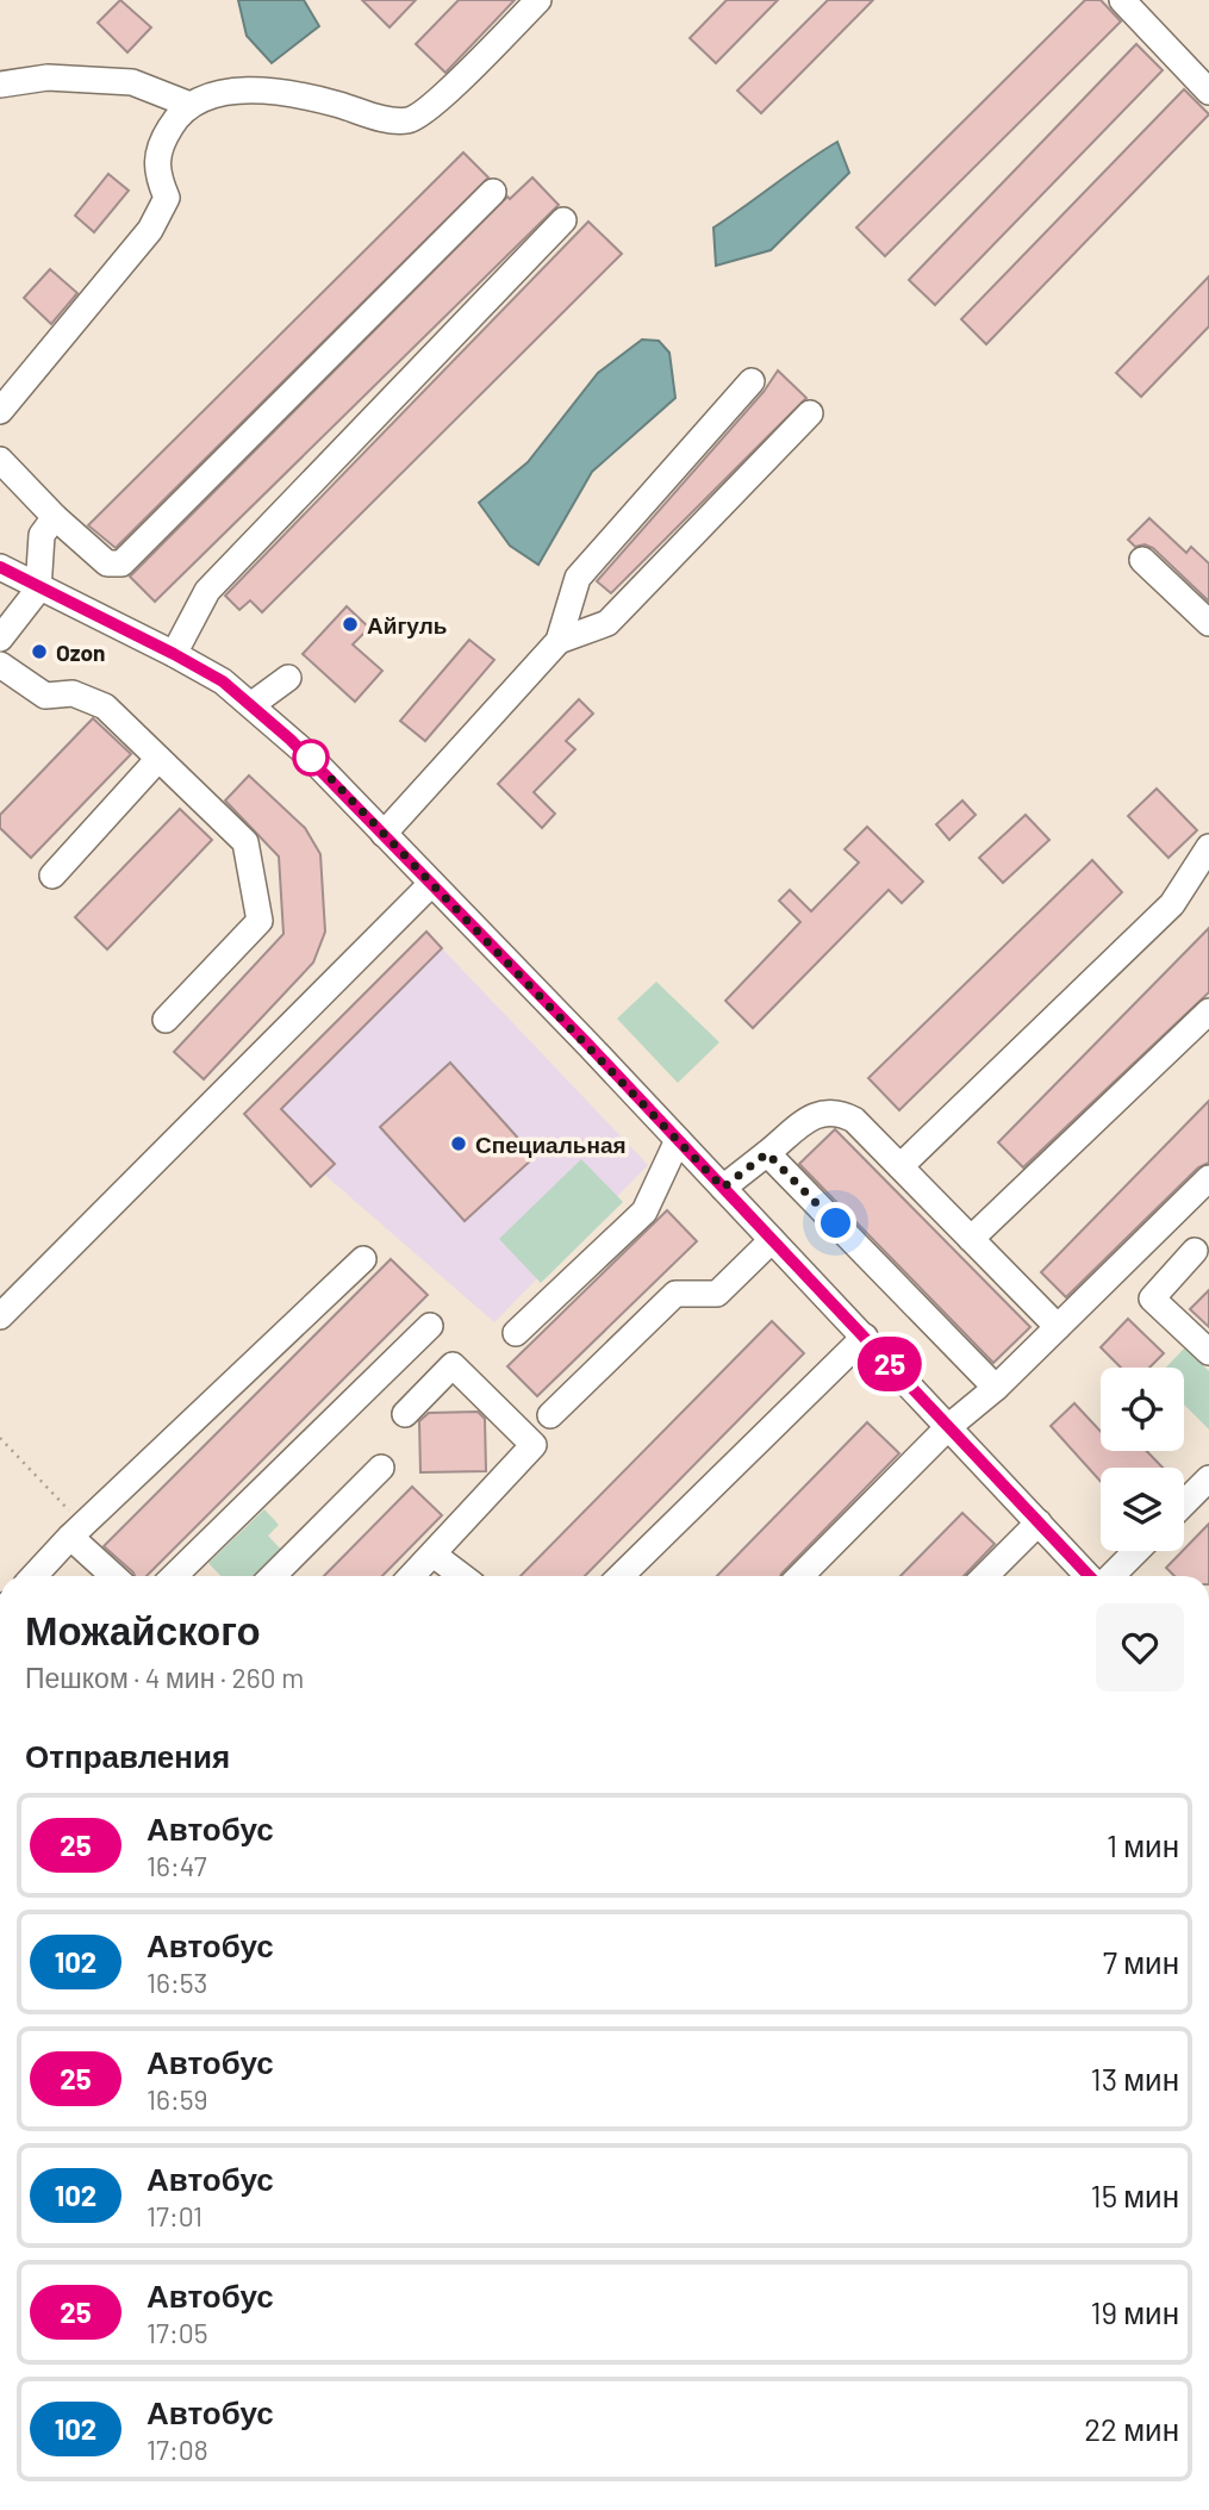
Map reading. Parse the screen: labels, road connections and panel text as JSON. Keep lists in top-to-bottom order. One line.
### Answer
{"places":["Айгуль","Ozon","Специальная"],"lines":["bus line 25"],"page":{"on_map":"25","heading":[["Можайского","Пешком · 4 мин · 260 m"],"Отправления"],"list":[{"mark":"25","name":"Автобус","note":"16:47","value":"1 мин"},{"mark":"102","name":"Автобус","note":"16:53","value":"7 мин"},{"mark":"25","name":"Автобус","note":"16:59","value":"13 мин"},{"mark":"102","name":"Автобус","note":"17:01","value":"15 мин"},{"mark":"25","name":"Автобус","note":"17:05","value":"19 мин"},{"mark":"102","name":"Автобус","note":"17:08","value":"22 мин"}]}}
